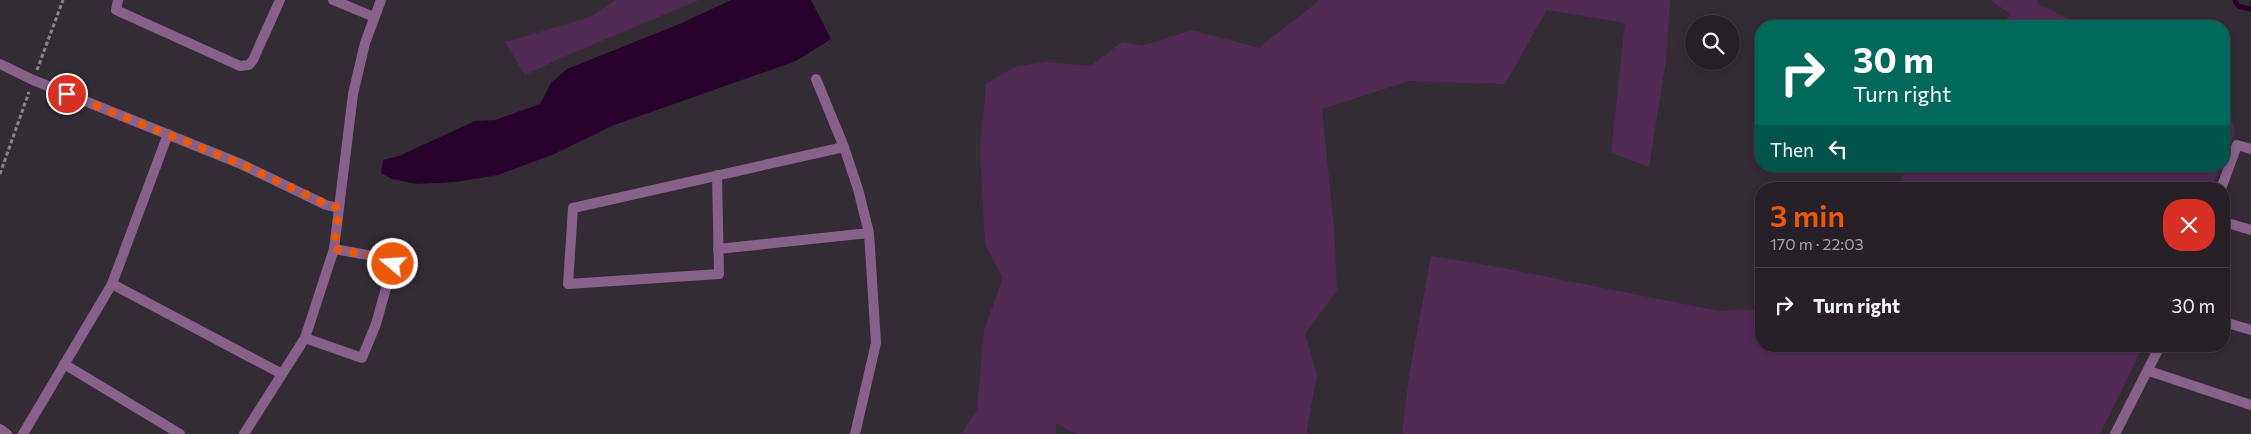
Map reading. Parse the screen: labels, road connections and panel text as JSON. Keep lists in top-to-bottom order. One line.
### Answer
{"page":{"turn":["30 m","Turn right"],"then":"Then","heading":["3 min","170 m · 22:03"],"list":[{"name":"Turn right","value":"30 m"}]}}
